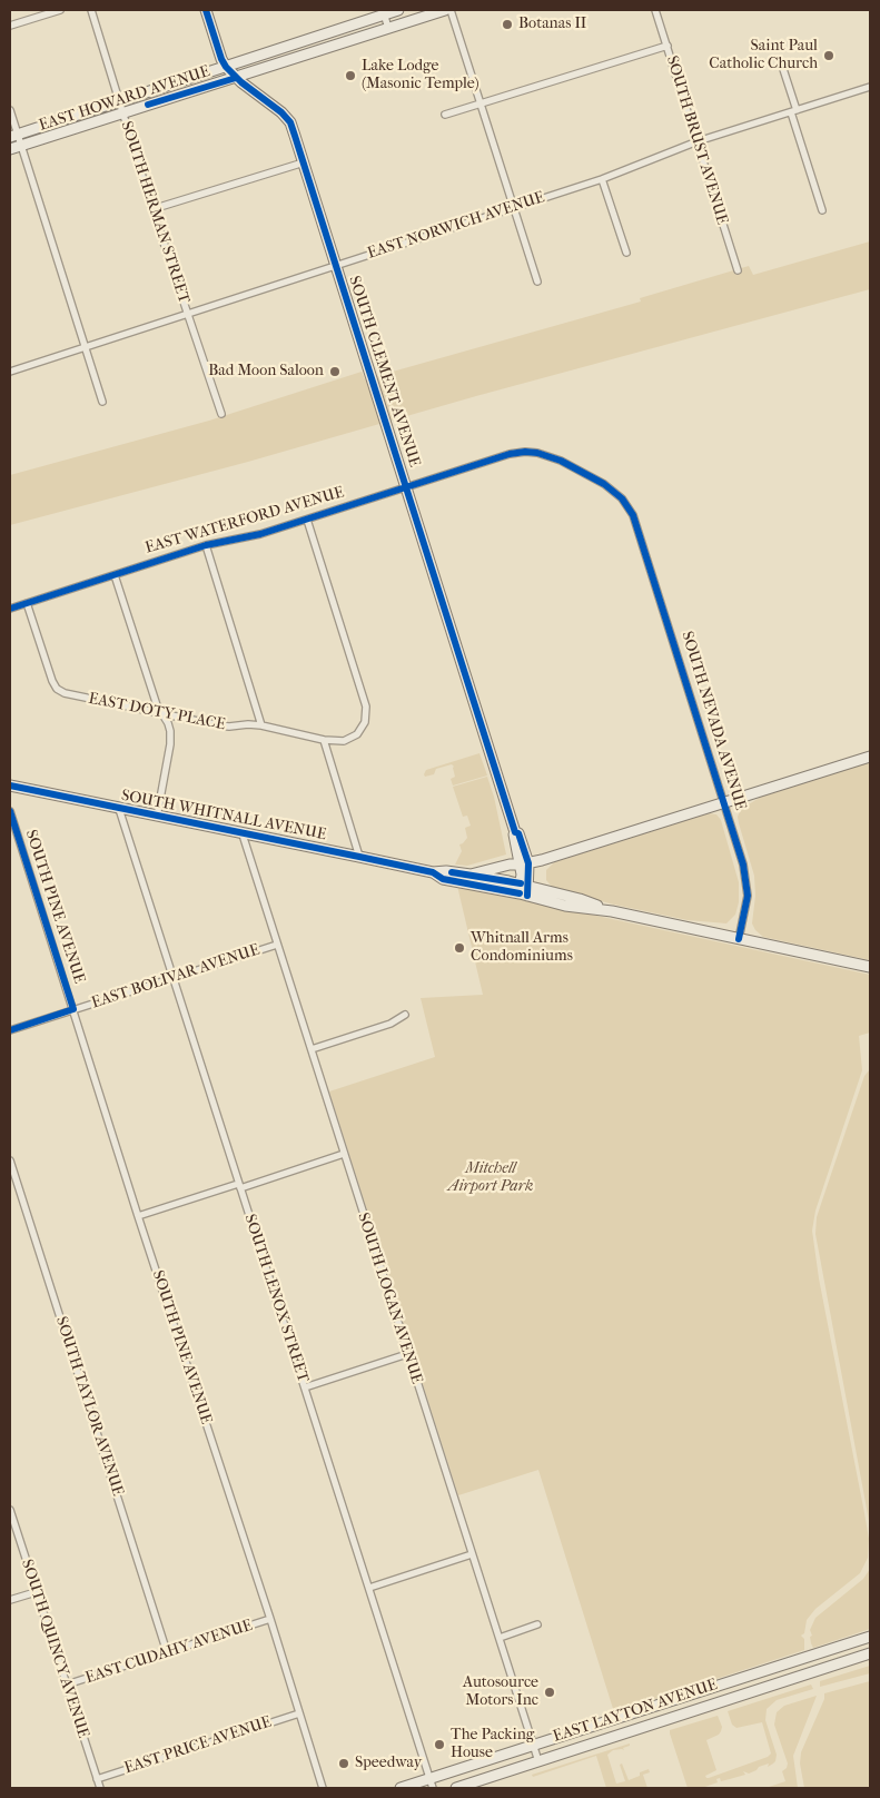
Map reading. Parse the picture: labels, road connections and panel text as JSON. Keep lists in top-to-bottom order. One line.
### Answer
{"streets":{"street":["EAST HOWARD AVENUE","SOUTH BRUST AVENUE","SOUTH HERMAN STREET","EAST NORWICH AVENUE","SOUTH CLEMENT AVENUE","EAST WATERFORD AVENUE","EAST DOTY PLACE","SOUTH NEVADA AVENUE","SOUTH WHITNALL AVENUE","SOUTH PINE AVENUE","EAST BOLIVAR AVENUE","SOUTH LENOX STREET","SOUTH LOGAN AVENUE","SOUTH TAYLOR AVENUE","SOUTH QUINCY AVENUE","EAST CUDAHY AVENUE","EAST LAYTON AVENUE","EAST PRICE AVENUE"]},"crossings":[["EAST HOWARD AVENUE","SOUTH HERMAN STREET"],["EAST HOWARD AVENUE","SOUTH CLEMENT AVENUE"],["SOUTH BRUST AVENUE","EAST NORWICH AVENUE"],["SOUTH HERMAN STREET","EAST NORWICH AVENUE"],["EAST NORWICH AVENUE","SOUTH CLEMENT AVENUE"],["SOUTH CLEMENT AVENUE","EAST WATERFORD AVENUE"],["SOUTH CLEMENT AVENUE","SOUTH WHITNALL AVENUE"],["EAST WATERFORD AVENUE","EAST DOTY PLACE"],["EAST WATERFORD AVENUE","SOUTH NEVADA AVENUE"],["SOUTH NEVADA AVENUE","SOUTH WHITNALL AVENUE"],["SOUTH WHITNALL AVENUE","SOUTH LENOX STREET"],["SOUTH WHITNALL AVENUE","SOUTH LOGAN AVENUE"],["SOUTH PINE AVENUE","EAST BOLIVAR AVENUE"],["SOUTH PINE AVENUE","EAST CUDAHY AVENUE"],["SOUTH PINE AVENUE","EAST PRICE AVENUE"],["EAST BOLIVAR AVENUE","SOUTH LENOX STREET"],["EAST BOLIVAR AVENUE","SOUTH LOGAN AVENUE"],["SOUTH LENOX STREET","EAST LAYTON AVENUE"],["SOUTH LOGAN AVENUE","EAST LAYTON AVENUE"],["SOUTH TAYLOR AVENUE","EAST CUDAHY AVENUE"],["SOUTH QUINCY AVENUE","EAST CUDAHY AVENUE"],["SOUTH QUINCY AVENUE","EAST PRICE AVENUE"]],"parks":["Mitchell Airport Park"],"places":["Botanas II","Saint Paul Catholic Church","Lake Lodge (Masonic Temple)","Bad Moon Saloon","Whitnall Arms Condominiums","Autosource Motors Inc","The Packing House","Speedway"]}
